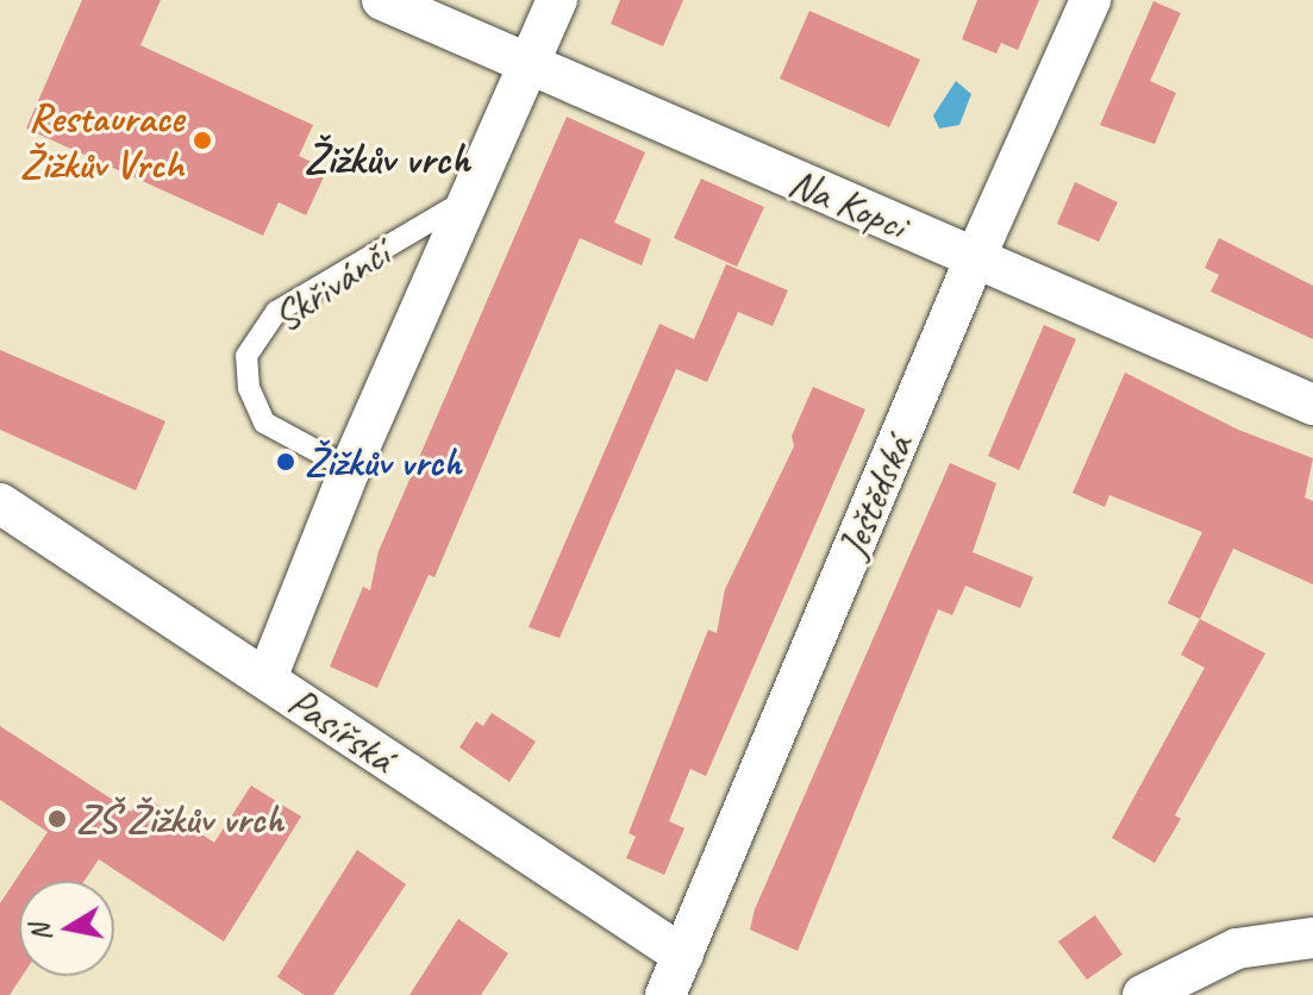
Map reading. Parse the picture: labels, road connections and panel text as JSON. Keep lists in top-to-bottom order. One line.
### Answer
{"streets":{"street":["Na Kopci","Skřivánčí","Ještědská","Pasířská"]},"crossings":[["Na Kopci","Skřivánčí"],["Na Kopci","Ještědská"],["Skřivánčí","Pasířská"],["Ještědská","Pasířská"]],"districts":["Žižkův vrch"],"places":["Restaurace Žižkův Vrch","Žižkův vrch","ZŠ Žižkův vrch"],"north":"left"}
